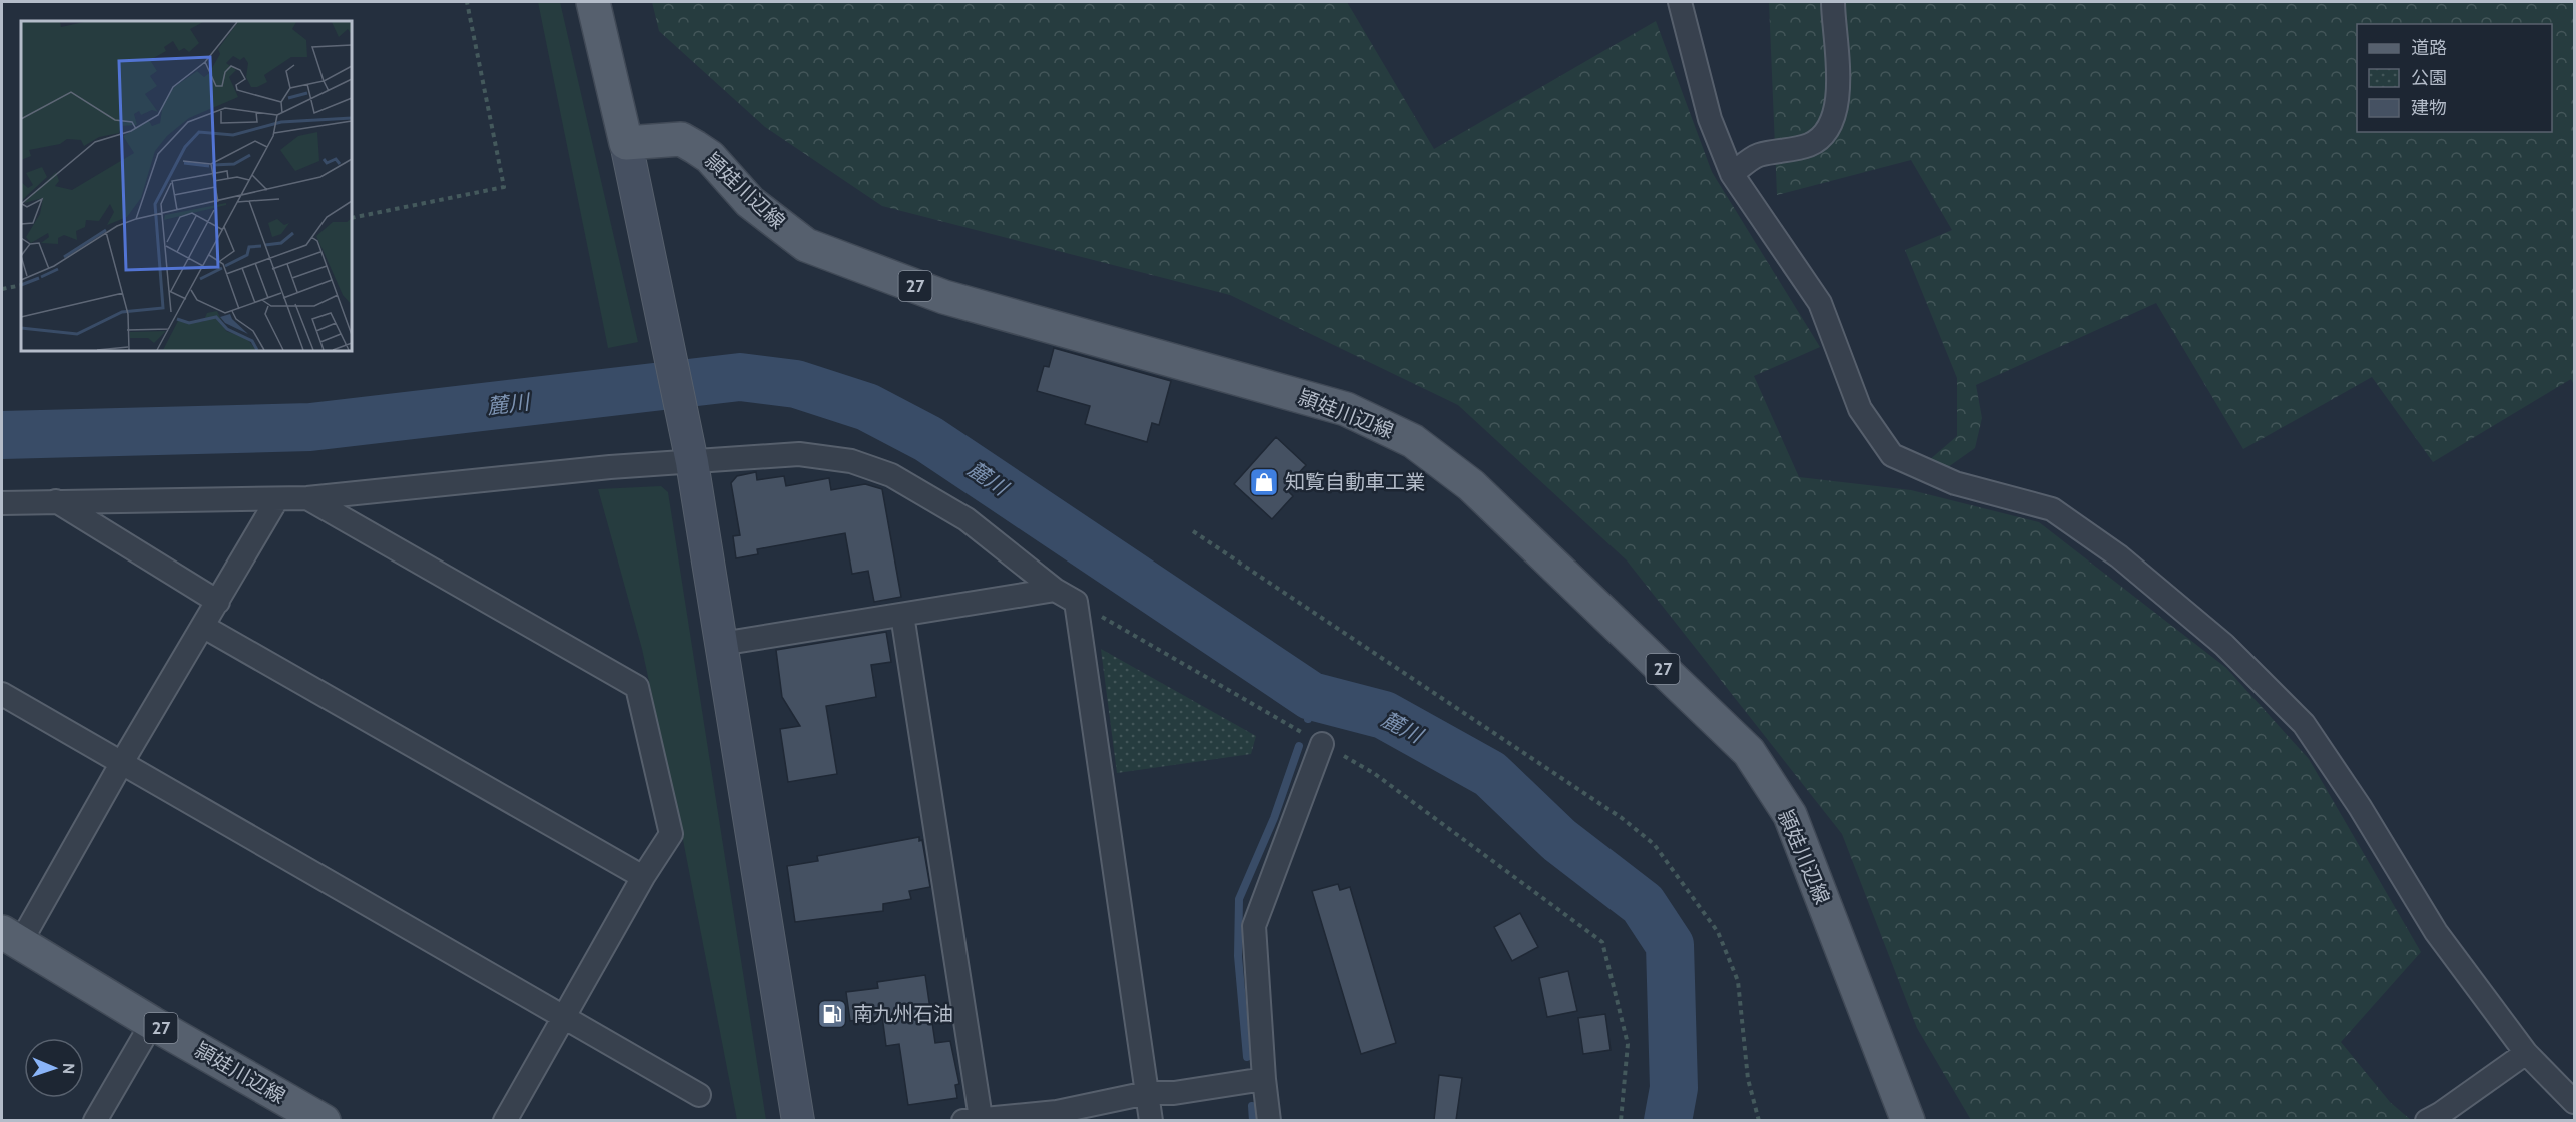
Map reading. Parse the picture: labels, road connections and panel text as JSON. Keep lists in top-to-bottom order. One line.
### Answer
{"streets":{"main road":["頴娃川辺線","27"]},"water":["麓川"],"places":{"shop":["知覧自動車工業"],"fuel station":["南九州石油"]},"legend":["道路","公園","建物"],"north":"right"}
